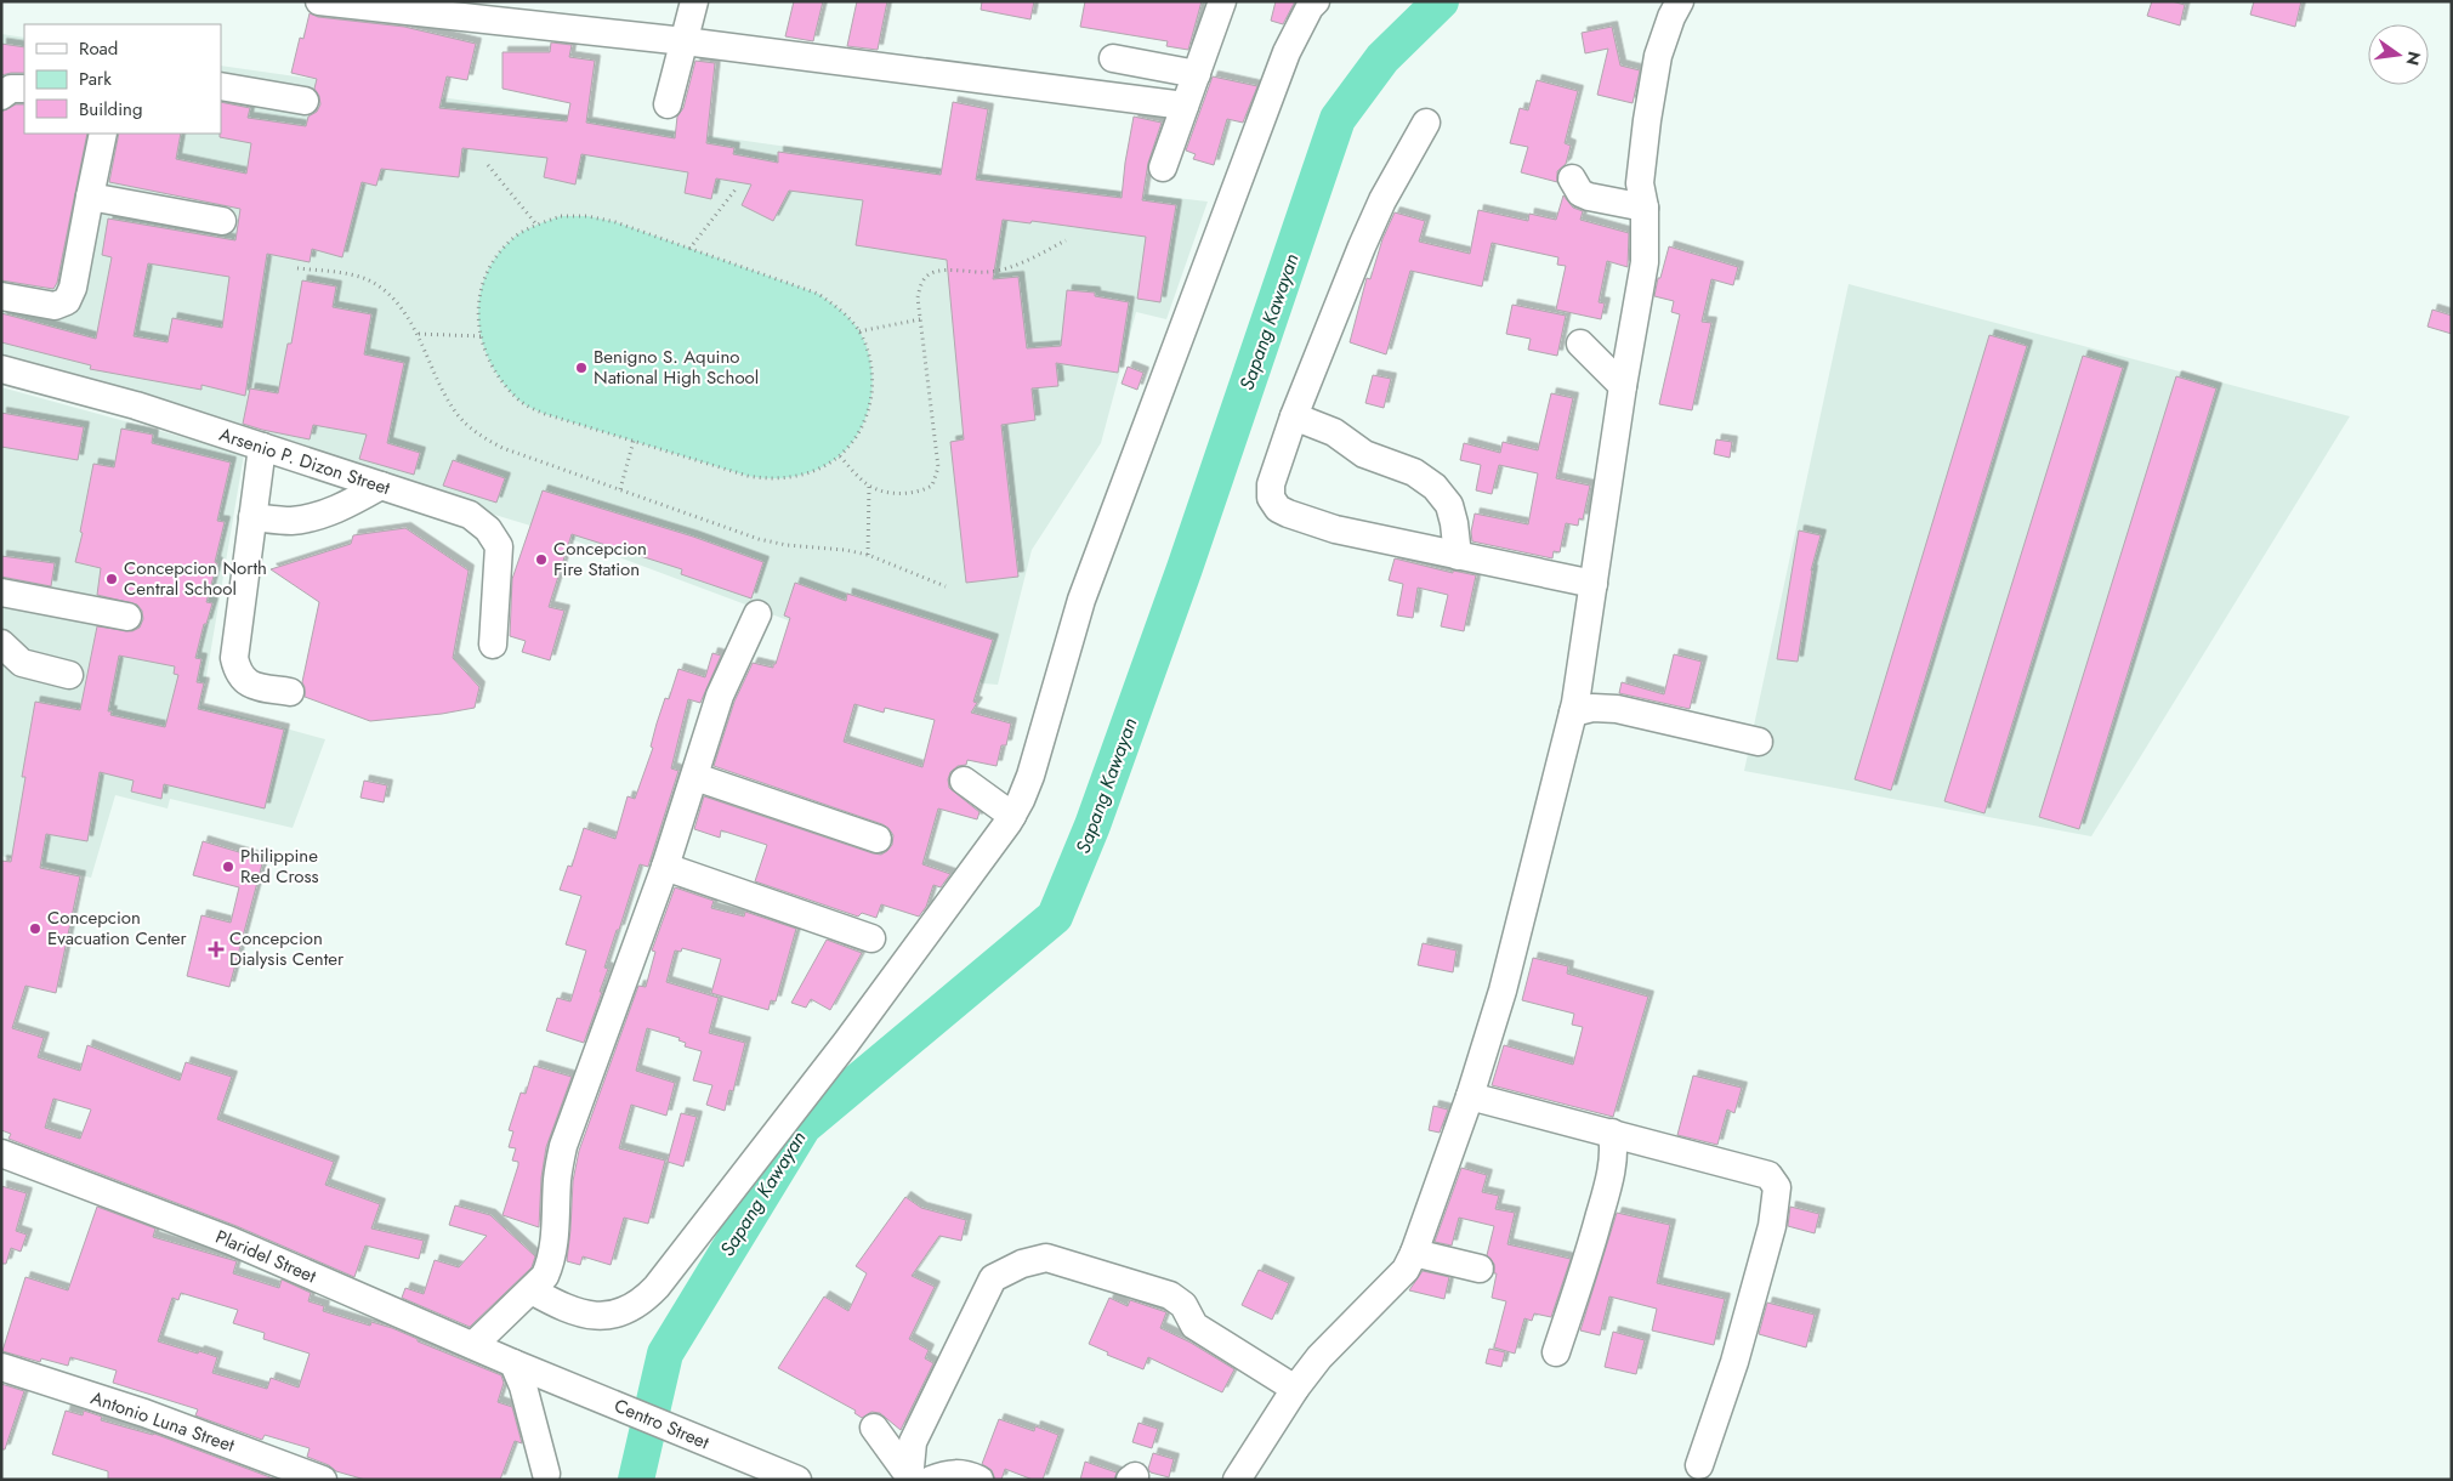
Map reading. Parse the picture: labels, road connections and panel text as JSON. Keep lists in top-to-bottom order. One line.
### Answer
{"streets":{"street":["Arsenio P. Dizon Street","Plaridel Street","Antonio Luna Street","Centro Street"]},"crossings":[["Plaridel Street","Centro Street"]],"water":["Sapang Kawayan"],"places":{"other":["Benigno S. Aquino National High School","Concepcion Fire Station","Concepcion North Central School","Philippine Red Cross","Concepcion Evacuation Center"],"health":["Concepcion Dialysis Center"]},"legend":["Road","Park","Building"],"north":"right"}
